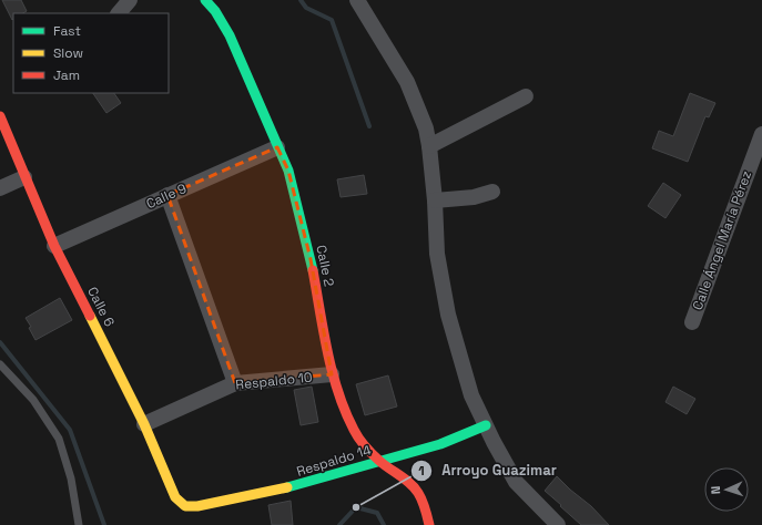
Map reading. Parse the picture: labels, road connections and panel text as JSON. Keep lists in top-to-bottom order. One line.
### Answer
{"streets":{"street":["Calle 9","Calle Ángel María Pérez","Calle 2","Calle 6","Respaldo 10","Respaldo 14"]},"crossings":[["Calle 9","Calle 2"],["Calle 9","Calle 6"],["Calle 2","Respaldo 10"],["Calle 2","Respaldo 14"],["Calle 6","Respaldo 10"],["Calle 6","Respaldo 14"]],"places":["Arroyo Guazimar"],"legend":["Fast","Slow","Jam"],"north":"left"}
